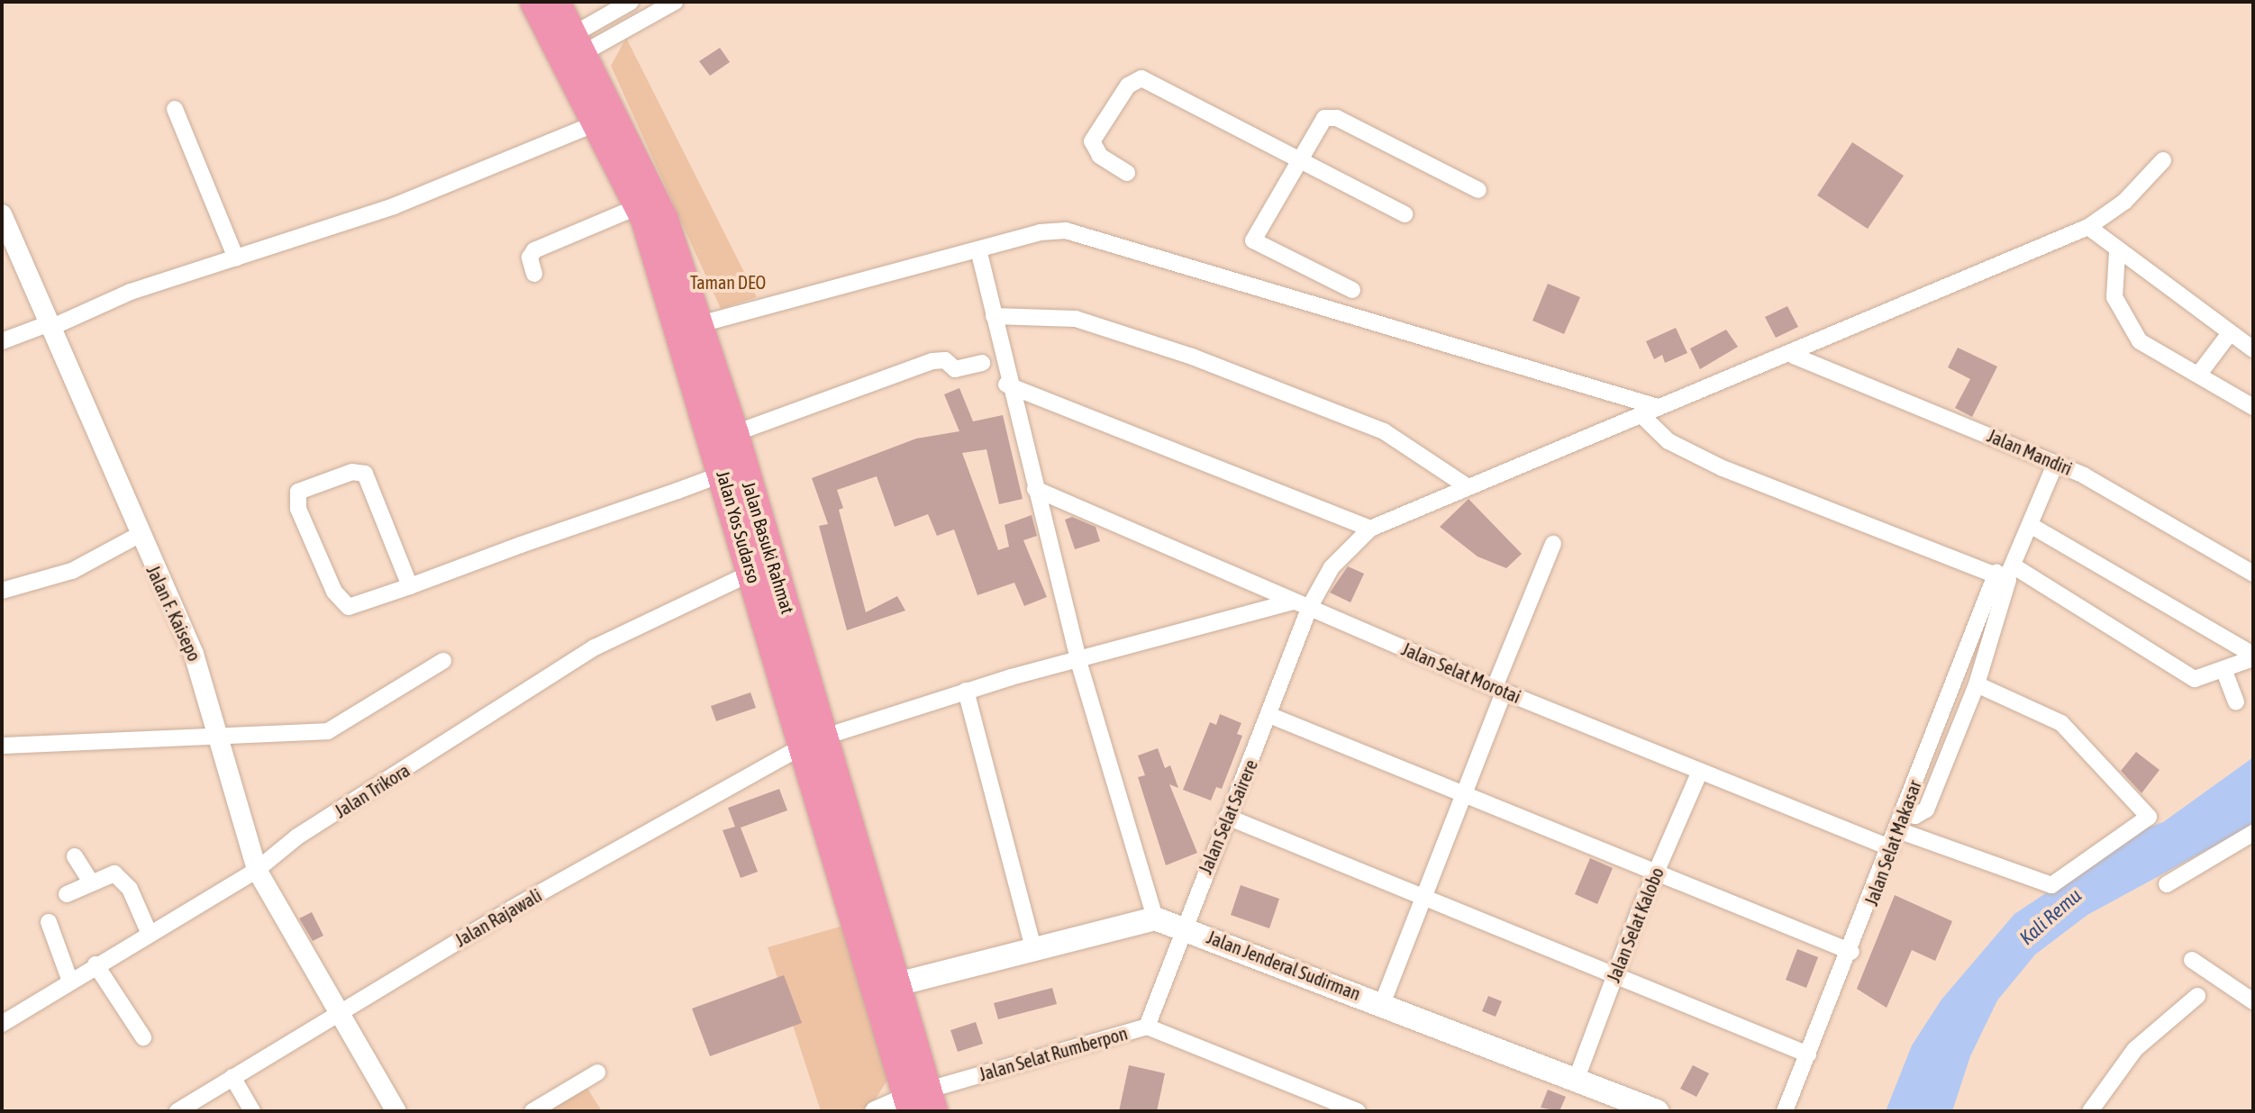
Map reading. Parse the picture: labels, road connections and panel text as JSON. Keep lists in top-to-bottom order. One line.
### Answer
{"streets":{"highway":["Jalan Yos Sudarso","Jalan Basuki Rahmat"],"main road":["Jalan Jenderal Sudirman"],"street":["Jalan Mandiri","Jalan F. Kaisepo","Jalan Selat Morotai","Jalan Trikora","Jalan Selat Sairere","Jalan Selat Makasar","Jalan Rajawali","Jalan Selat Kalobo","Jalan Selat Rumberpon"]},"crossings":[["Jalan Yos Sudarso","Jalan Basuki Rahmat"],["Jalan Yos Sudarso","Jalan Trikora"],["Jalan Yos Sudarso","Jalan Rajawali"],["Jalan Yos Sudarso","Jalan Selat Rumberpon"],["Jalan Basuki Rahmat","Jalan Rajawali"],["Jalan Basuki Rahmat","Jalan Jenderal Sudirman"],["Jalan Basuki Rahmat","Jalan Selat Rumberpon"],["Jalan F. Kaisepo","Jalan Trikora"],["Jalan F. Kaisepo","Jalan Rajawali"],["Jalan Selat Morotai","Jalan Selat Sairere"],["Jalan Selat Morotai","Jalan Selat Makasar"],["Jalan Selat Morotai","Jalan Rajawali"],["Jalan Selat Morotai","Jalan Selat Kalobo"],["Jalan Selat Sairere","Jalan Rajawali"],["Jalan Selat Sairere","Jalan Jenderal Sudirman"],["Jalan Selat Sairere","Jalan Selat Rumberpon"],["Jalan Selat Kalobo","Jalan Jenderal Sudirman"]],"water":["Kali Remu"],"parks":["Taman DEO"]}
